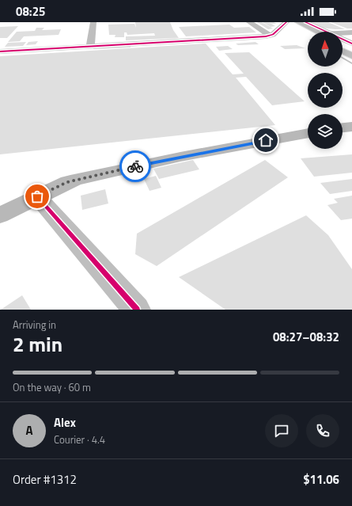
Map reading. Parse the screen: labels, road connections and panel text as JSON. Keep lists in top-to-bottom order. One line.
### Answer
{"north":"top","page":{"status":"08:25","heading":["2 min","Arriving in","08:27–08:32"],"panel":["Alex","Courier · 4.4","Order #1312","$11.06"],"bar":"On the way · 60 m","round":"A"}}
